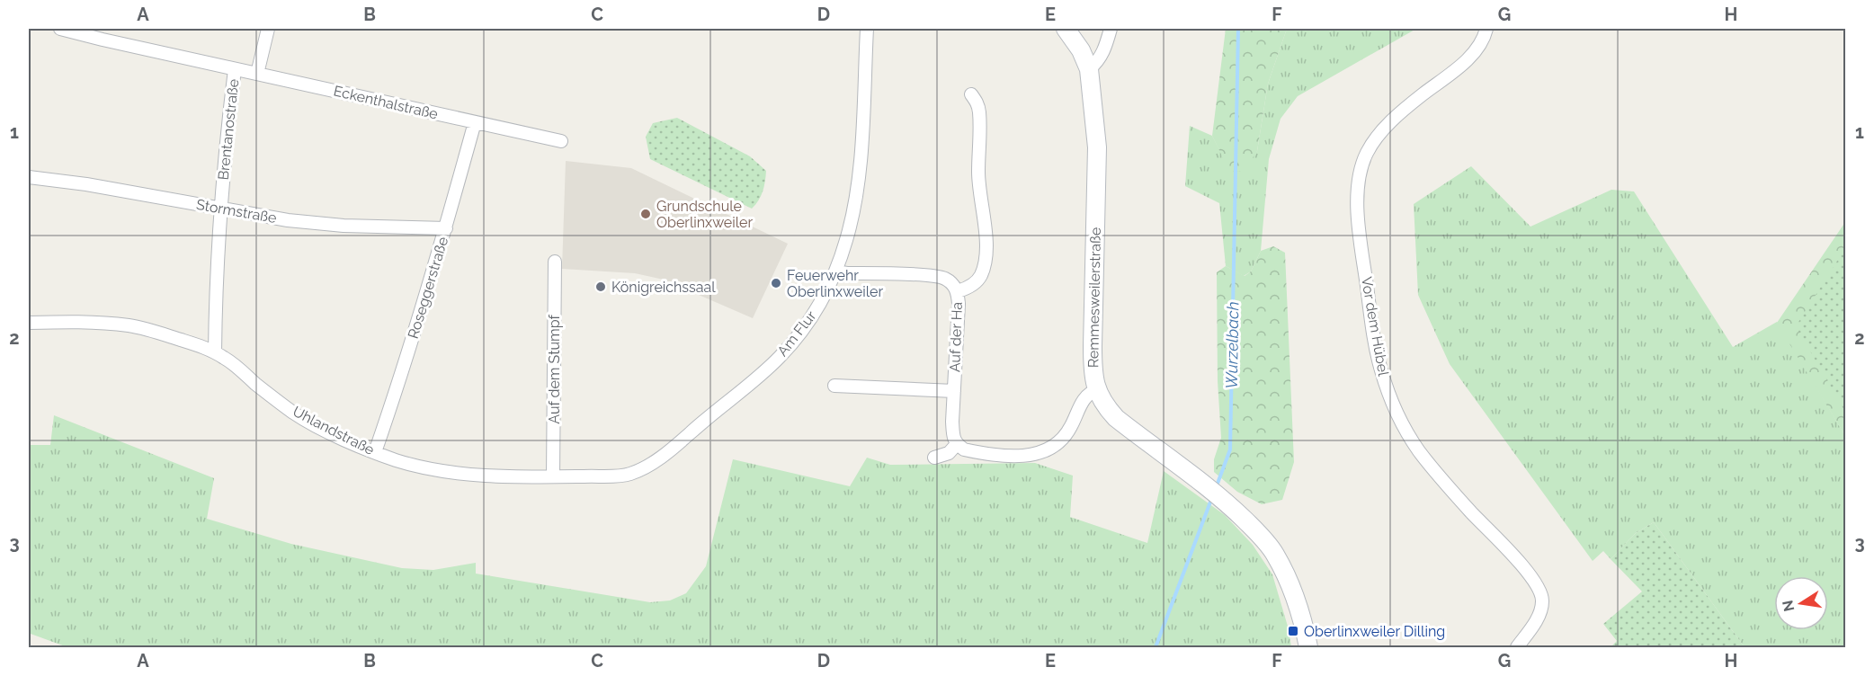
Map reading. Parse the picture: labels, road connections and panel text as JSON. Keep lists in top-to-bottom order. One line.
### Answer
{"streets":{"main road":["Remmesweilerstraße"],"street":["Eckenthalstraße","Brentanostraße","Stormstraße","Roseggerstraße","Vor dem Hübel","Am Flur","Auf der Ha","Auf dem Stumpf","Uhlandstraße"]},"crossings":[["Eckenthalstraße","Brentanostraße"],["Eckenthalstraße","Roseggerstraße"],["Brentanostraße","Stormstraße"],["Brentanostraße","Uhlandstraße"],["Stormstraße","Roseggerstraße"],["Roseggerstraße","Uhlandstraße"],["Am Flur","Auf der Ha"],["Am Flur","Uhlandstraße"],["Auf dem Stumpf","Uhlandstraße"]],"water":["Wurzelbach"],"places":{"other":["Grundschule Oberlinxweiler","Feuerwehr Oberlinxweiler","Königreichssaal"],"transit":["Oberlinxweiler Dilling"]},"north":"left","grid":{"columns":["A","B","C","D","E","F","G","H"],"rows":["1","2","3"]}}
